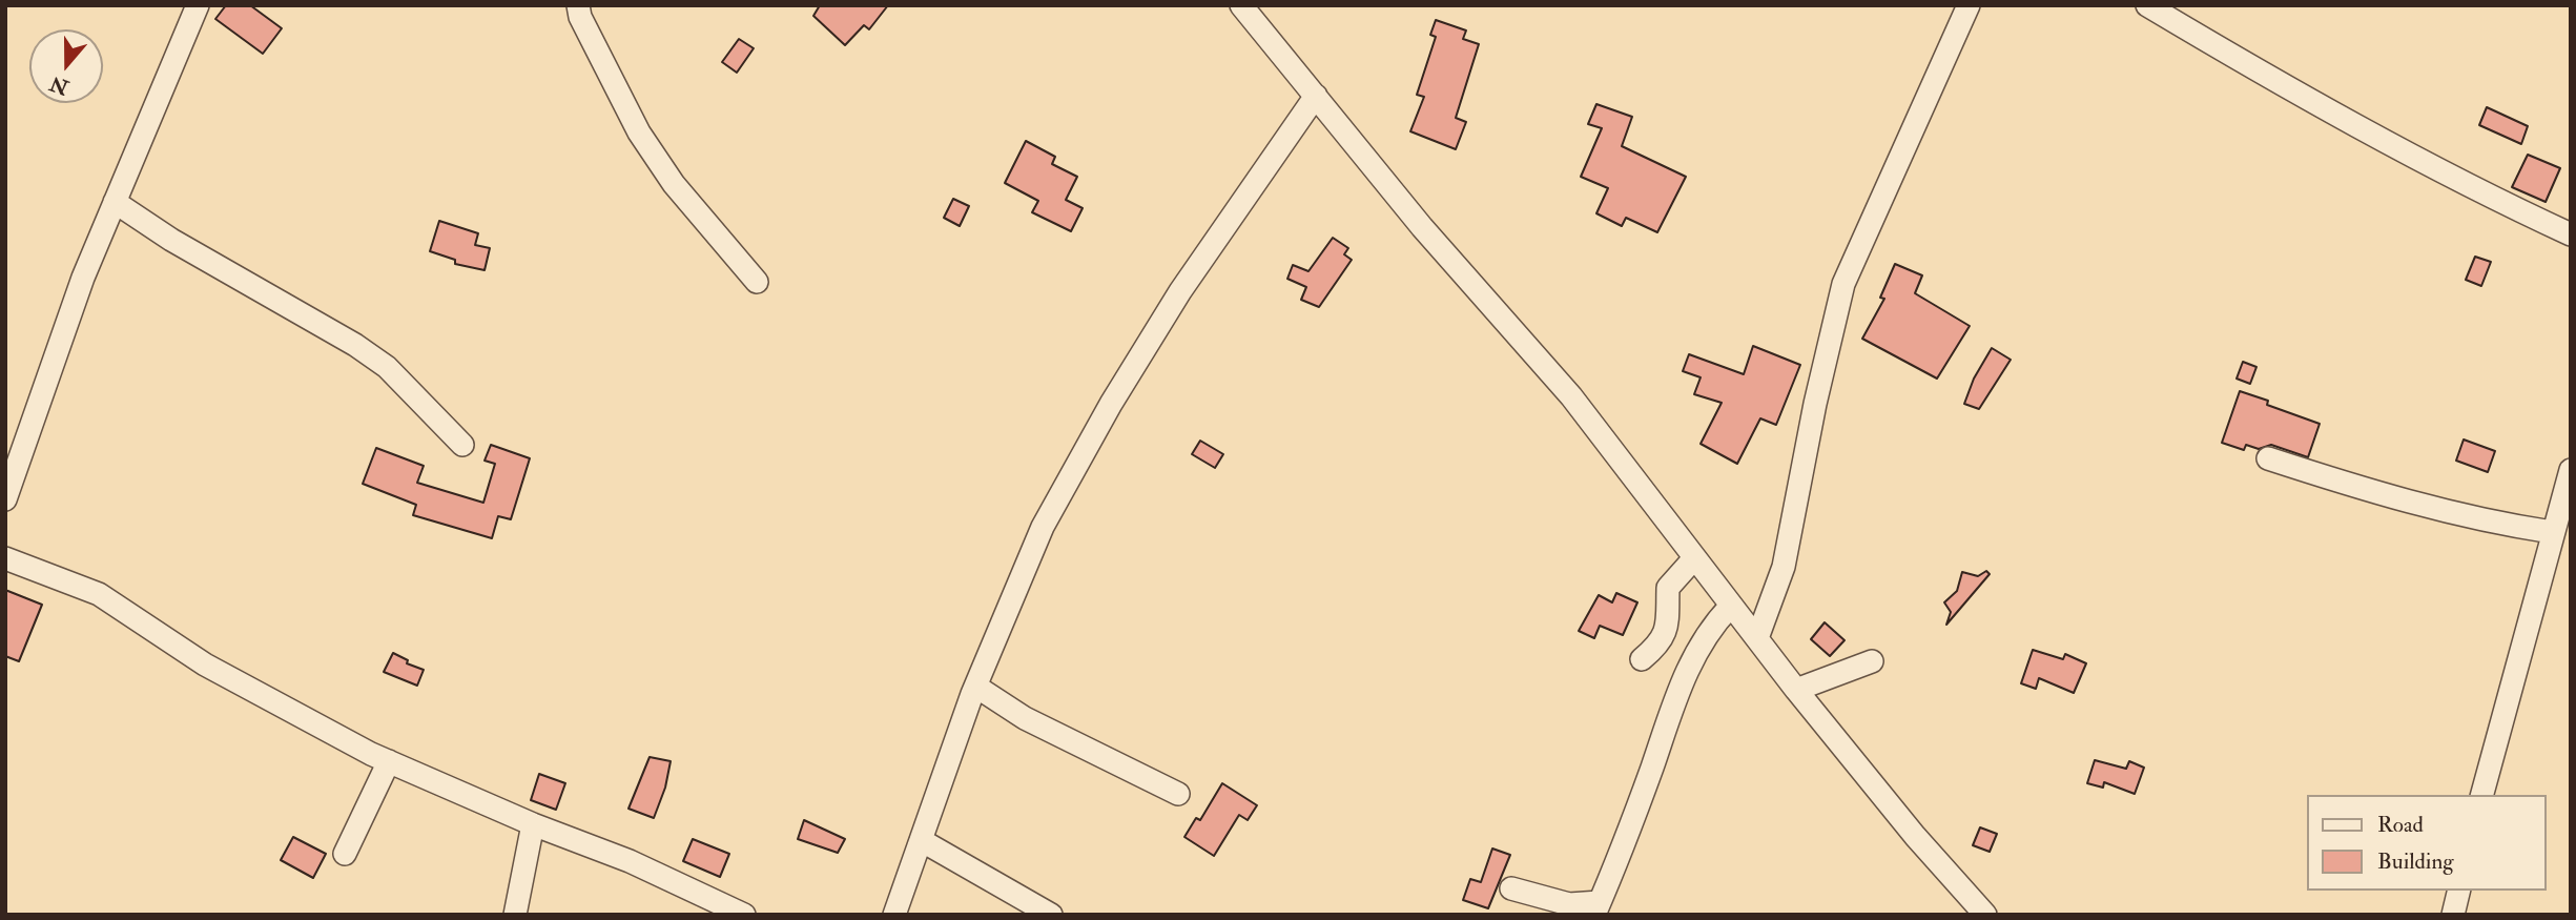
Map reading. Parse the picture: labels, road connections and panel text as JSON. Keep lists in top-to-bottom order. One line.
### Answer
{"legend":["Road","Building"],"north":"bottom"}
